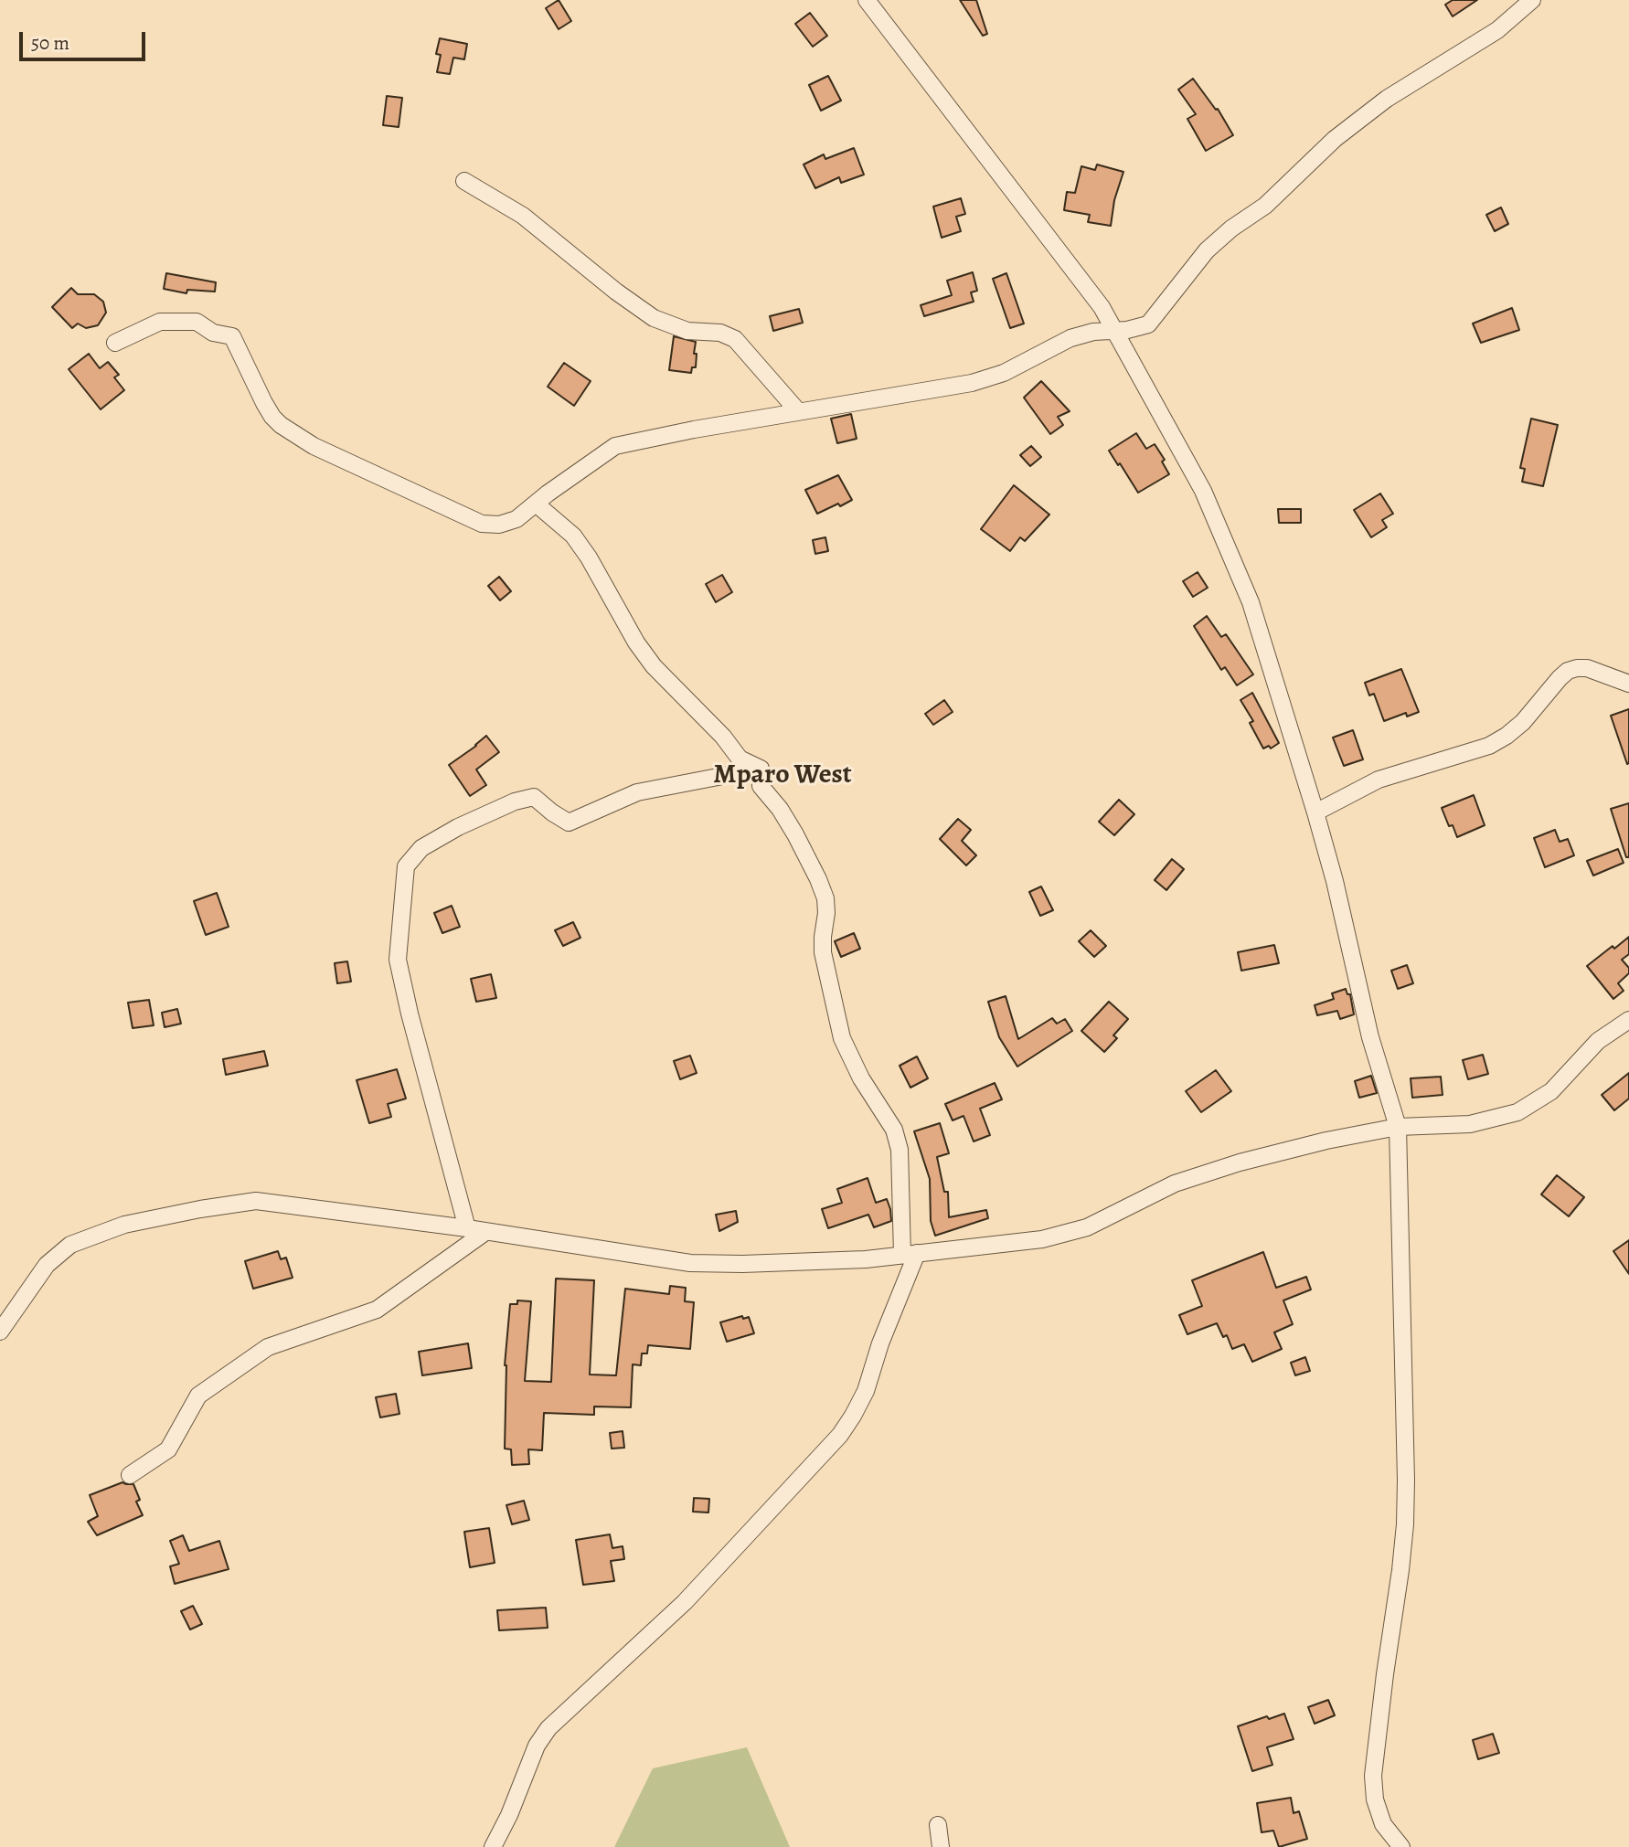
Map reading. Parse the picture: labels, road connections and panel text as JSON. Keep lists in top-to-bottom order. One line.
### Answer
{"districts":["Mparo West"],"scale_bar":"50 m"}
